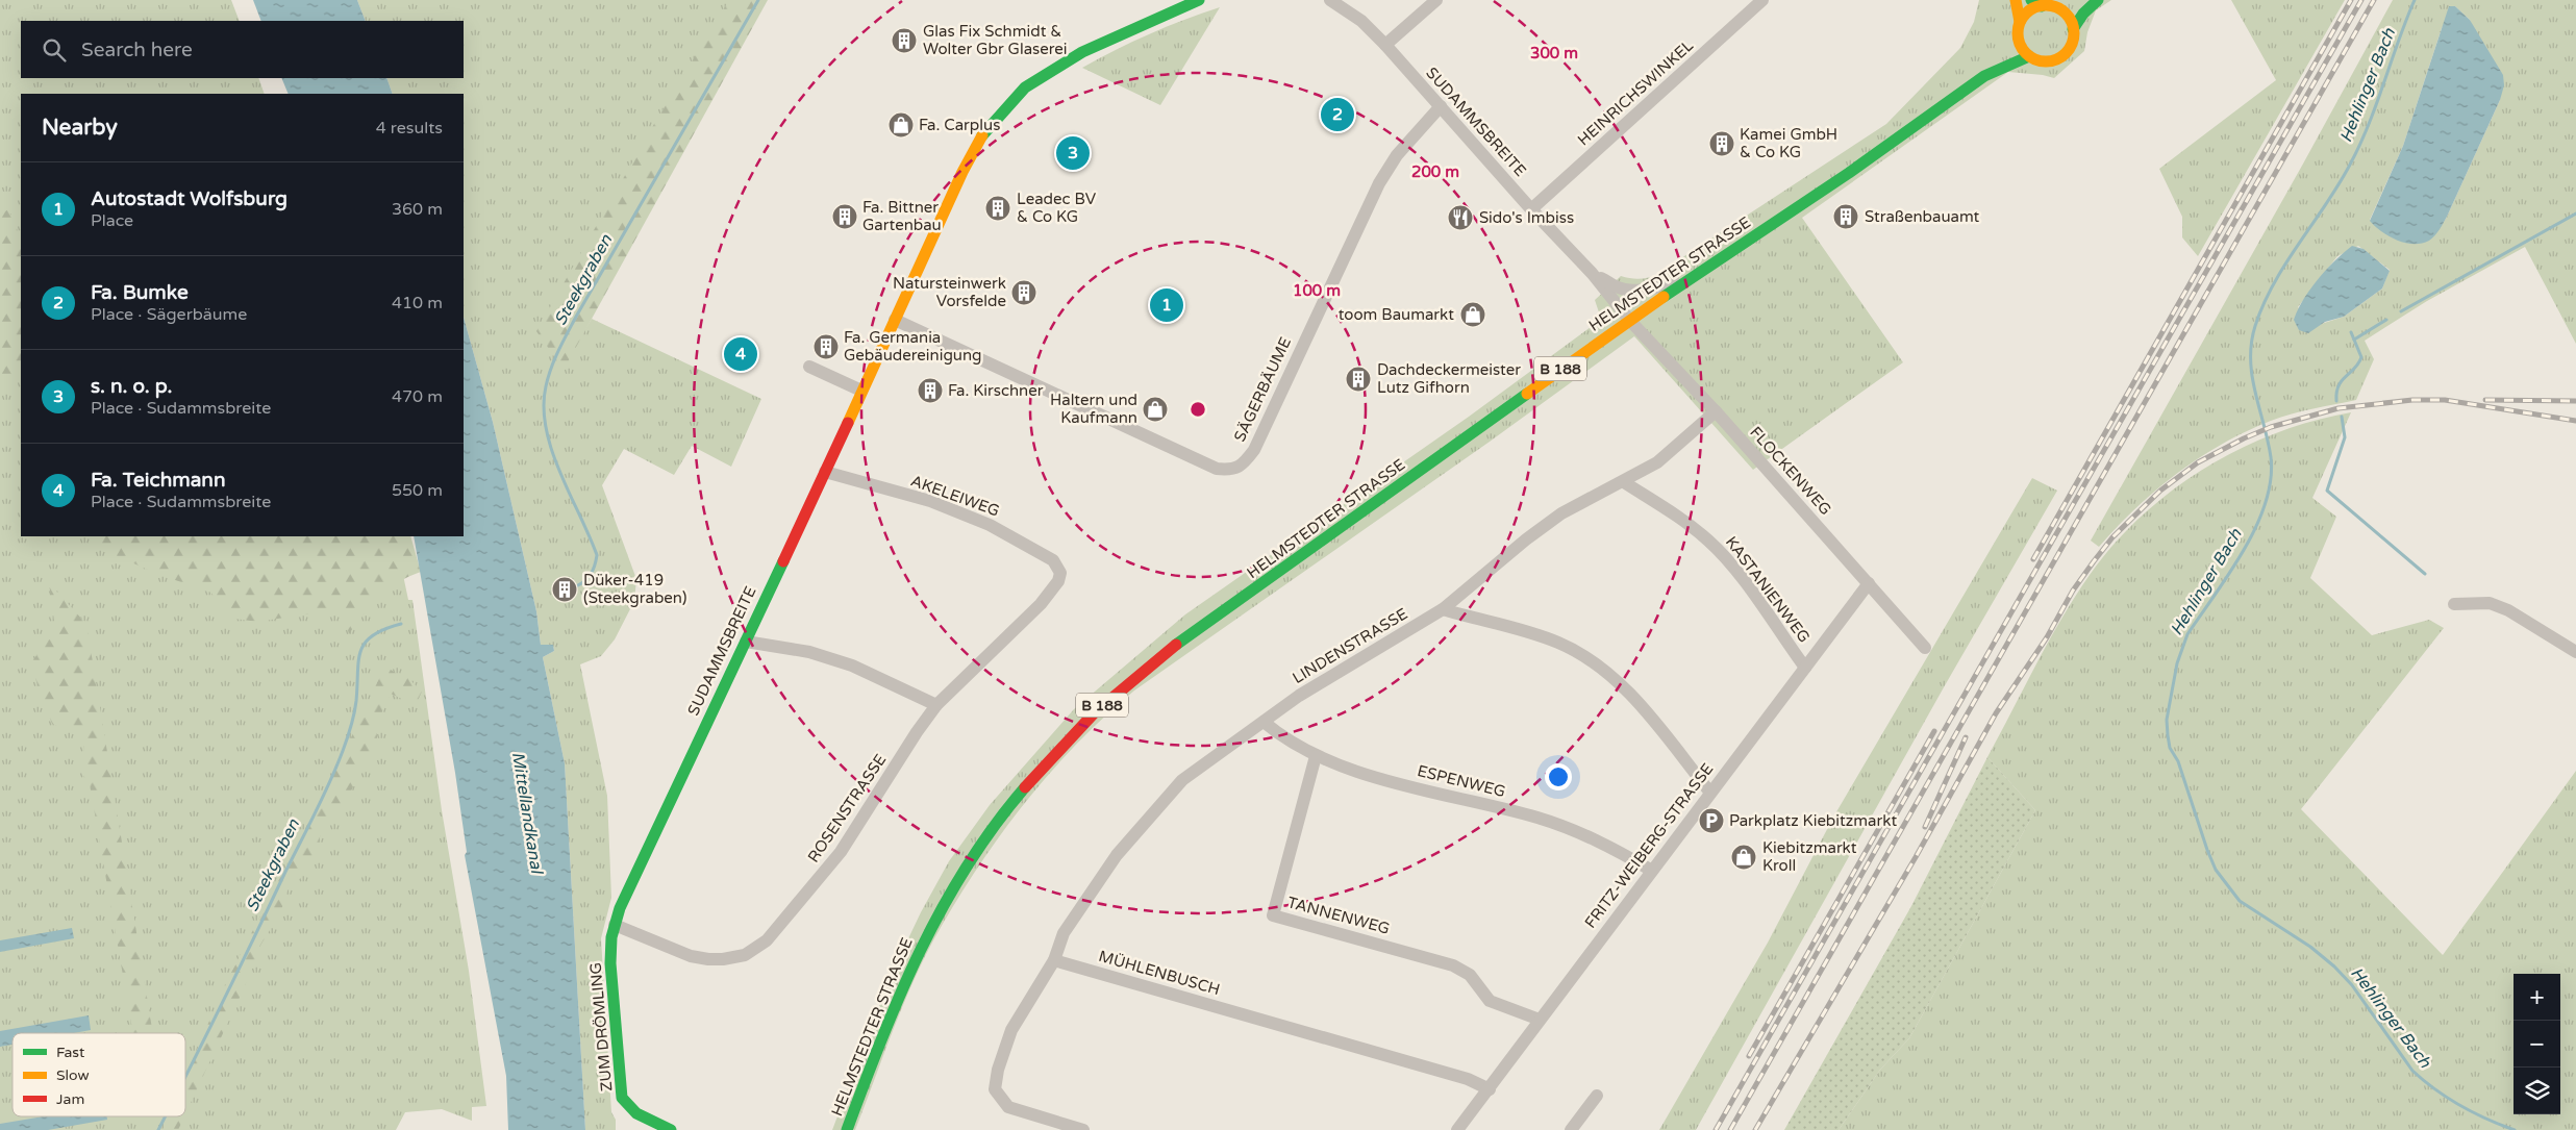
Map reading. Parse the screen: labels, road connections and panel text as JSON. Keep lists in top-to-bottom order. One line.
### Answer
{"streets":{"main road":["SUDAMMSBREITE","HELMSTEDTER STRASSE","B 188","ZUM DRÖMLING"],"street":["HEINRICHSWINKEL","SÄGERBÄUME","FLOCKENWEG","AKELEIWEG","KASTANIENWEG","LINDENSTRASSE","ESPENWEG","ROSENSTRASSE","FRITZ-WEIBERG-STRASSE","TANNENWEG","MÜHLENBUSCH"]},"crossings":[["HEINRICHSWINKEL","SUDAMMSBREITE"],["SUDAMMSBREITE","HELMSTEDTER STRASSE"],["SUDAMMSBREITE","SÄGERBÄUME"],["SUDAMMSBREITE","FLOCKENWEG"],["SUDAMMSBREITE","AKELEIWEG"],["SUDAMMSBREITE","ROSENSTRASSE"],["SUDAMMSBREITE","ZUM DRÖMLING"],["HELMSTEDTER STRASSE","FLOCKENWEG"],["FLOCKENWEG","LINDENSTRASSE"],["FLOCKENWEG","FRITZ-WEIBERG-STRASSE"],["AKELEIWEG","ROSENSTRASSE"],["KASTANIENWEG","LINDENSTRASSE"],["KASTANIENWEG","FRITZ-WEIBERG-STRASSE"],["LINDENSTRASSE","ESPENWEG"],["LINDENSTRASSE","MÜHLENBUSCH"],["ESPENWEG","FRITZ-WEIBERG-STRASSE"],["ESPENWEG","TANNENWEG"],["ROSENSTRASSE","ZUM DRÖMLING"],["FRITZ-WEIBERG-STRASSE","TANNENWEG"],["FRITZ-WEIBERG-STRASSE","MÜHLENBUSCH"]],"water":["Hehlinger Bach","Steekgraben","Mittellandkanal"],"places":{"building":["Glas Fix Schmidt & Wolter Gbr Glaserei","Kamei GmbH & Co KG","Leadec BV & Co KG","Fa. Bittner Gartenbau","Straßenbauamt","Natursteinwerk Vorsfelde","Fa. Germania Gebäudereinigung","Dachdeckermeister Lutz Gifhorn","Fa. Kirschner","Düker-419 (Steekgraben)"],"shop":["Fa. Carplus","toom Baumarkt","Haltern und Kaufmann","Kiebitzmarkt Kroll"],"restaurant":["Sido's Imbiss"],"parking":["Parkplatz Kiebitzmarkt"]},"legend":["Fast","Slow","Jam"],"page":{"search":"Search here","heading":["Nearby","4 results"],"pins":["2","3","1","4"],"list":[{"mark":"1","name":"Autostadt Wolfsburg","note":"Place","value":"360 m"},{"mark":"2","name":"Fa. Bumke","note":"Place · Sägerbäume","value":"410 m"},{"mark":"3","name":"s. n. o. p.","note":"Place · Sudammsbreite","value":"470 m"},{"mark":"4","name":"Fa. Teichmann","note":"Place · Sudammsbreite","value":"550 m"}],"map_buttons":["+","−"]},"rings":["300 m","200 m","100 m"]}
